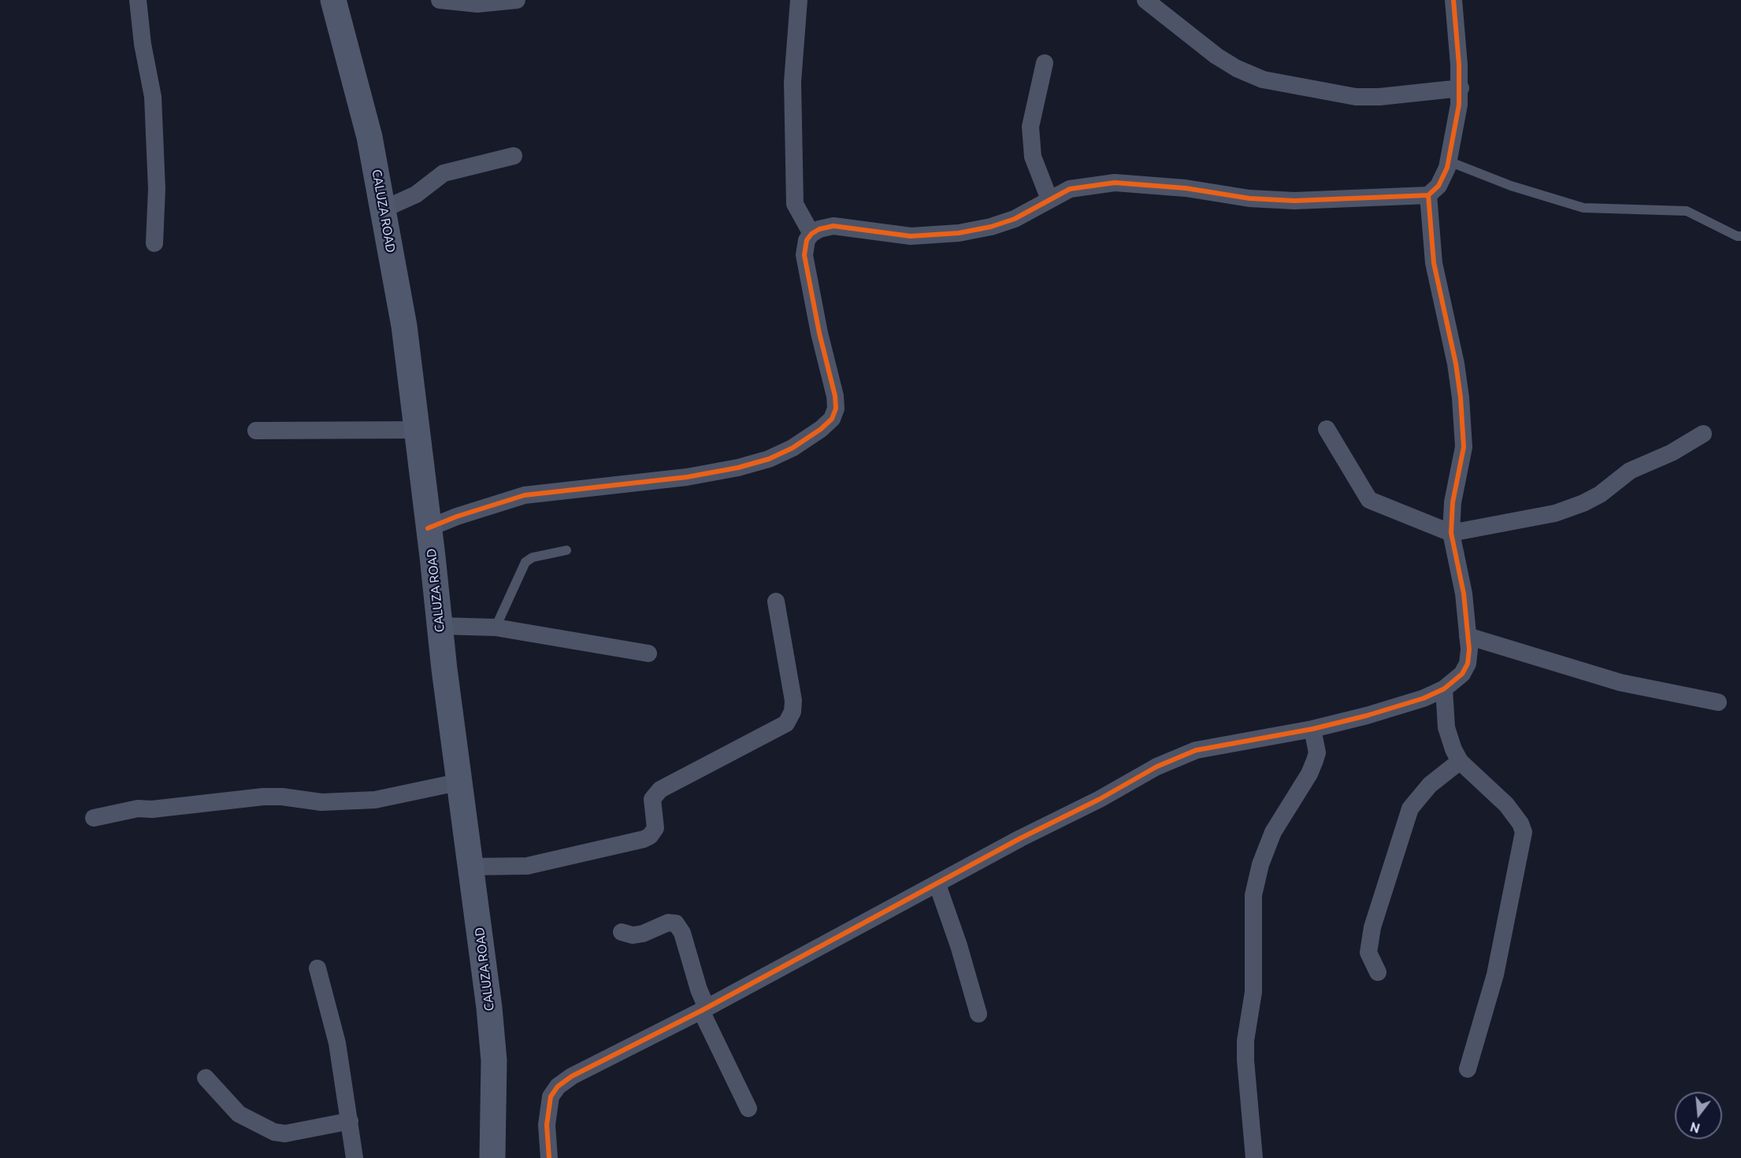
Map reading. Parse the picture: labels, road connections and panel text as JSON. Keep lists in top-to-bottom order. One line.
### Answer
{"streets":{"street":["CALUZA ROAD"]},"north":"bottom"}
